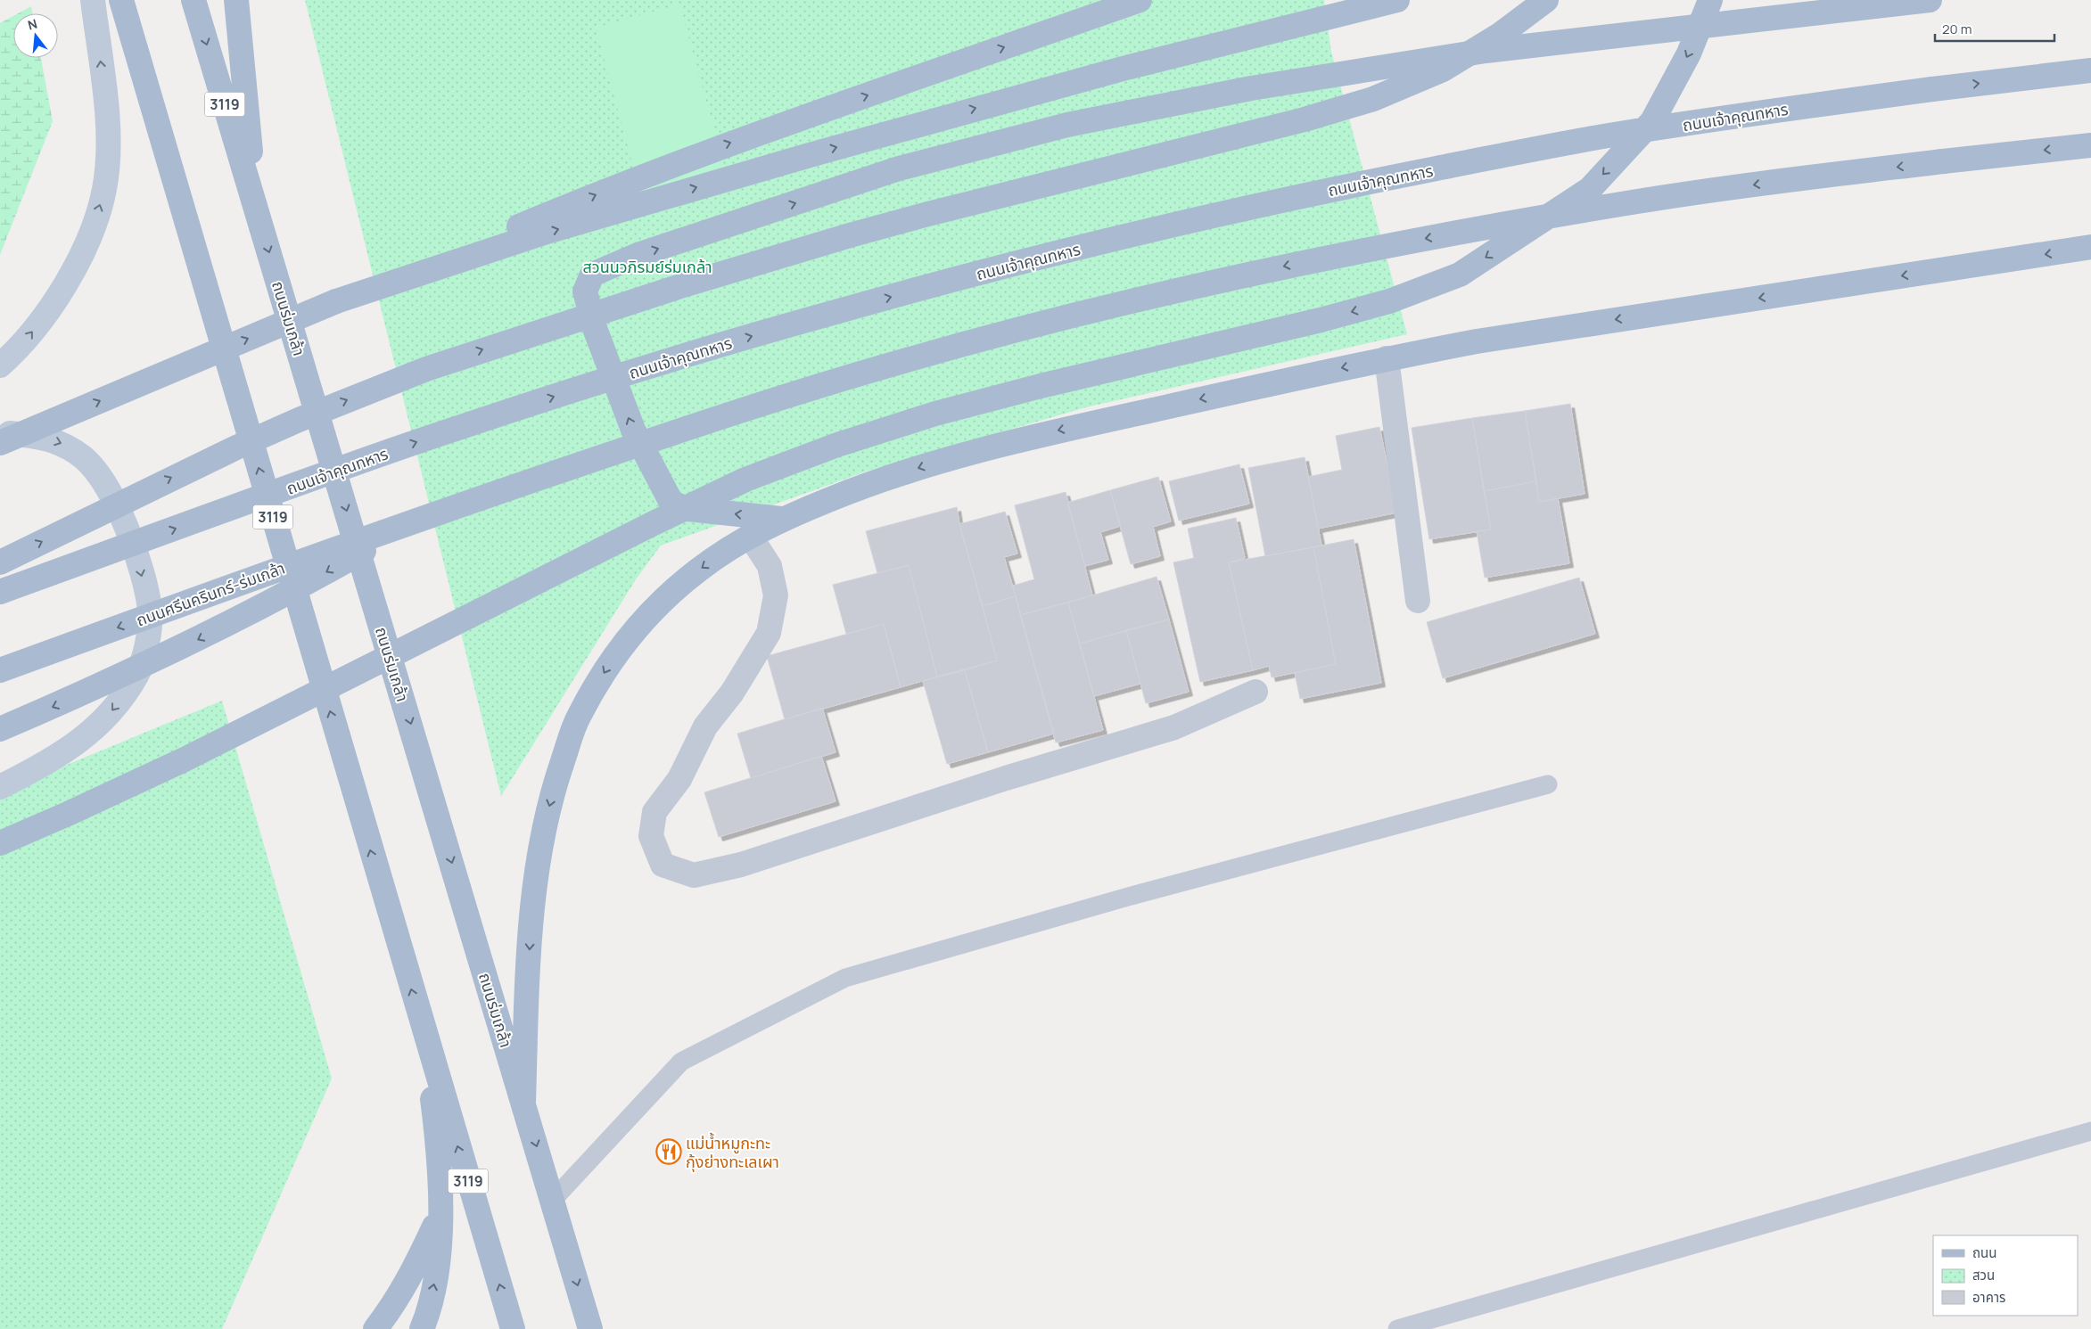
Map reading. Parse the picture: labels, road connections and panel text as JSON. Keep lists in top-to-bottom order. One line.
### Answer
{"streets":{"main road":["3119","ถนนเจ้าคุณทหาร","ถนนร่มเกล้า","ถนนศรีนครินทร์-ร่มเกล้า"]},"parks":["สวนนวภิรมย์ร่มเกล้า"],"places":{"restaurant":["แม่น้ำหมูกะทะ กุ้งย่างทะเลเผา"]},"legend":["ถนน","สวน","อาคาร"],"scale_bar":"20 m","north":"top"}
